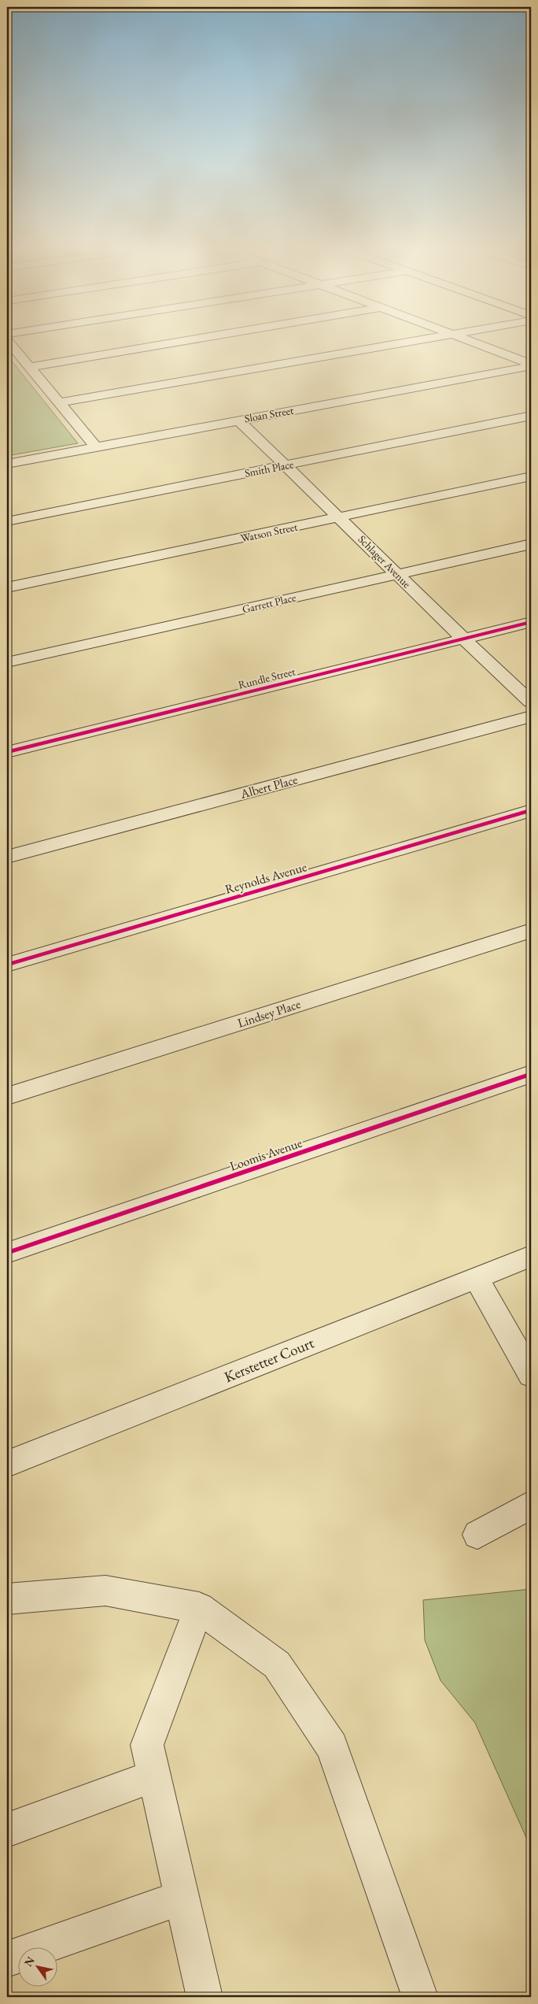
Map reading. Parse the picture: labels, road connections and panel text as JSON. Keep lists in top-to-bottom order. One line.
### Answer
{"streets":{"street":["Sloan Street","Smith Place","Watson Street","Schlager Avenue","Garrett Place","Rundle Street","Albert Place","Reynolds Avenue","Lindsey Place","Loomis Avenue","Kerstetter Court"]},"crossings":[["Sloan Street","Schlager Avenue"],["Smith Place","Schlager Avenue"],["Watson Street","Schlager Avenue"],["Schlager Avenue","Garrett Place"],["Schlager Avenue","Rundle Street"]],"north":"top left"}
